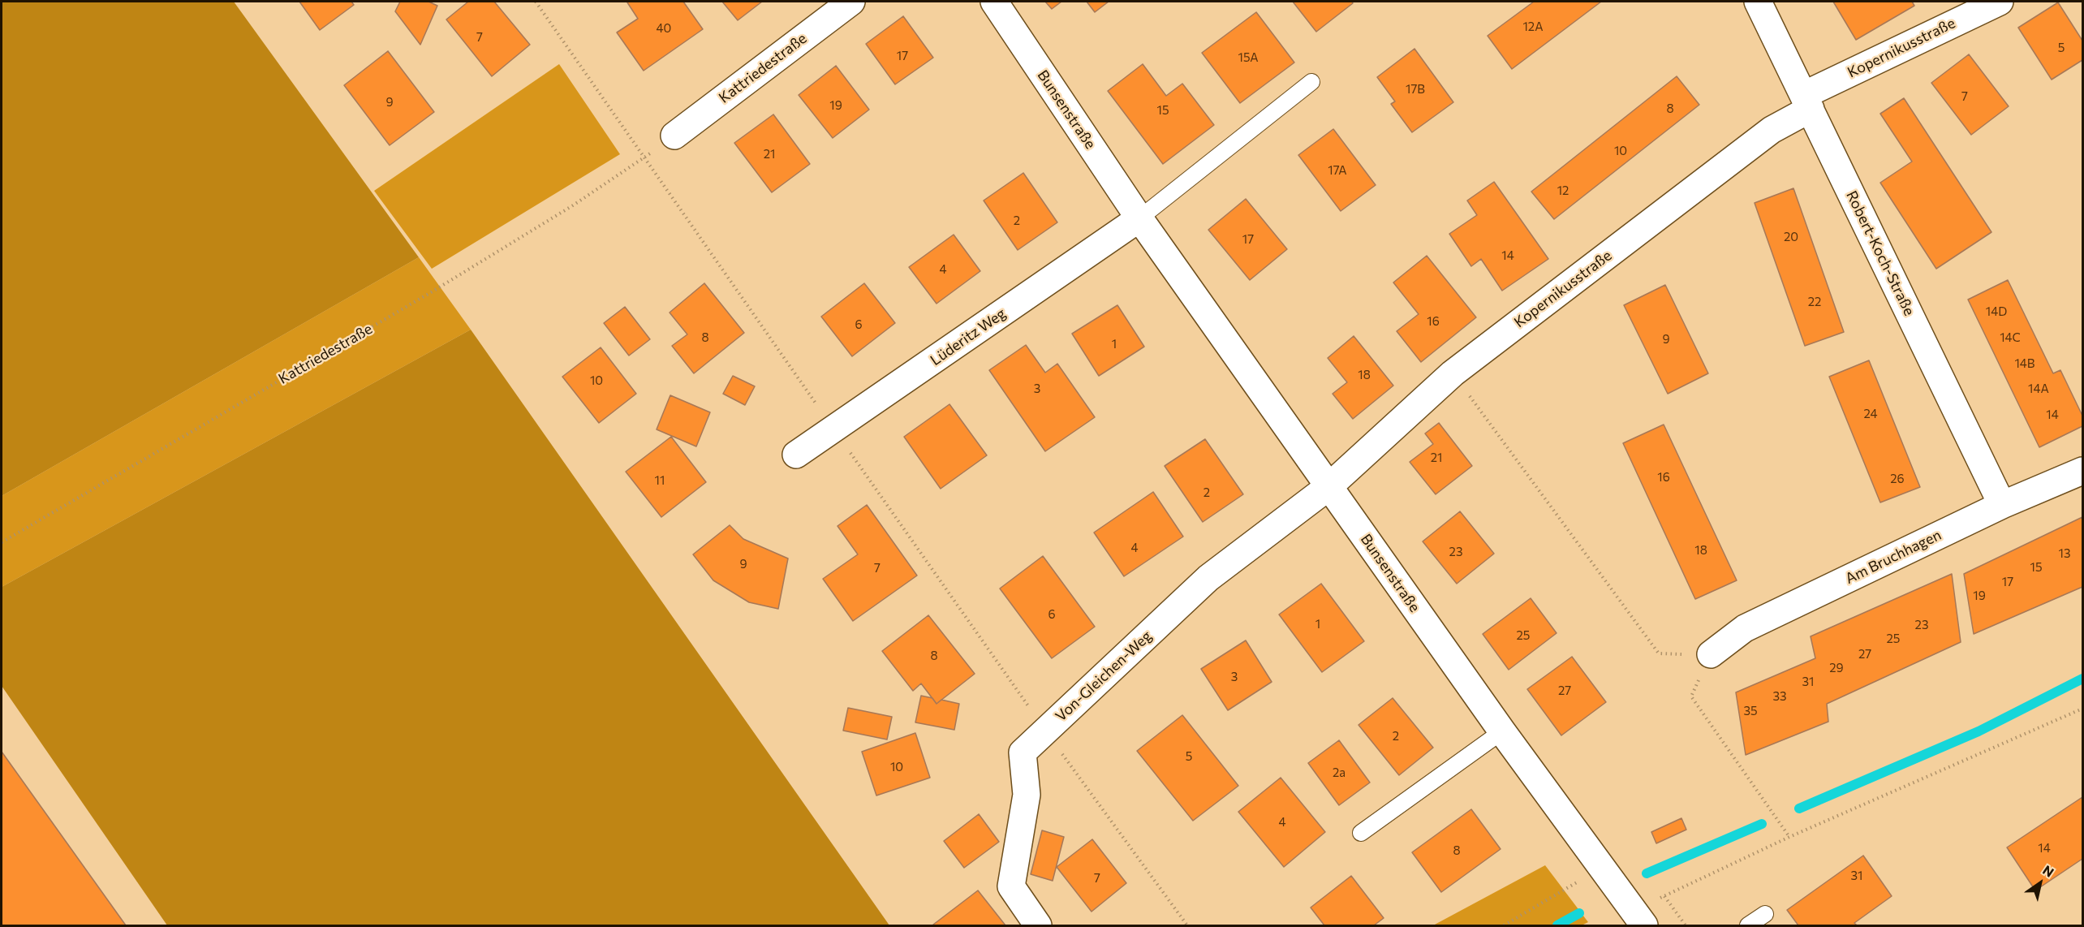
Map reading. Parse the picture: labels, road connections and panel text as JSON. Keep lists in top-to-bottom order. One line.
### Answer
{"streets":{"street":["Kopernikusstraße","Kattriedestraße","Bunsenstraße","Robert-Koch-Straße","Lüderitz Weg","Am Bruchhagen","Von-Gleichen-Weg"]},"crossings":[["Kopernikusstraße","Bunsenstraße"],["Kopernikusstraße","Robert-Koch-Straße"],["Kopernikusstraße","Von-Gleichen-Weg"],["Bunsenstraße","Lüderitz Weg"],["Bunsenstraße","Von-Gleichen-Weg"],["Robert-Koch-Straße","Am Bruchhagen"]],"house_numbers":["12A","40","7","5","17","15A","17B","7","9","19","8","15","10","21","17A","12","2","20","17","14","4","22","14D","16","6","8","14C","9","1","14B","18","10","3","14A","24","14","21","16","26","11","2","4","18","23","13","9","15","7","17","19","6","1","23","25","25","27","8","29","3","31","27","33","35","2","5","10","2a","4","14","8","31","7"],"north":"top right"}
